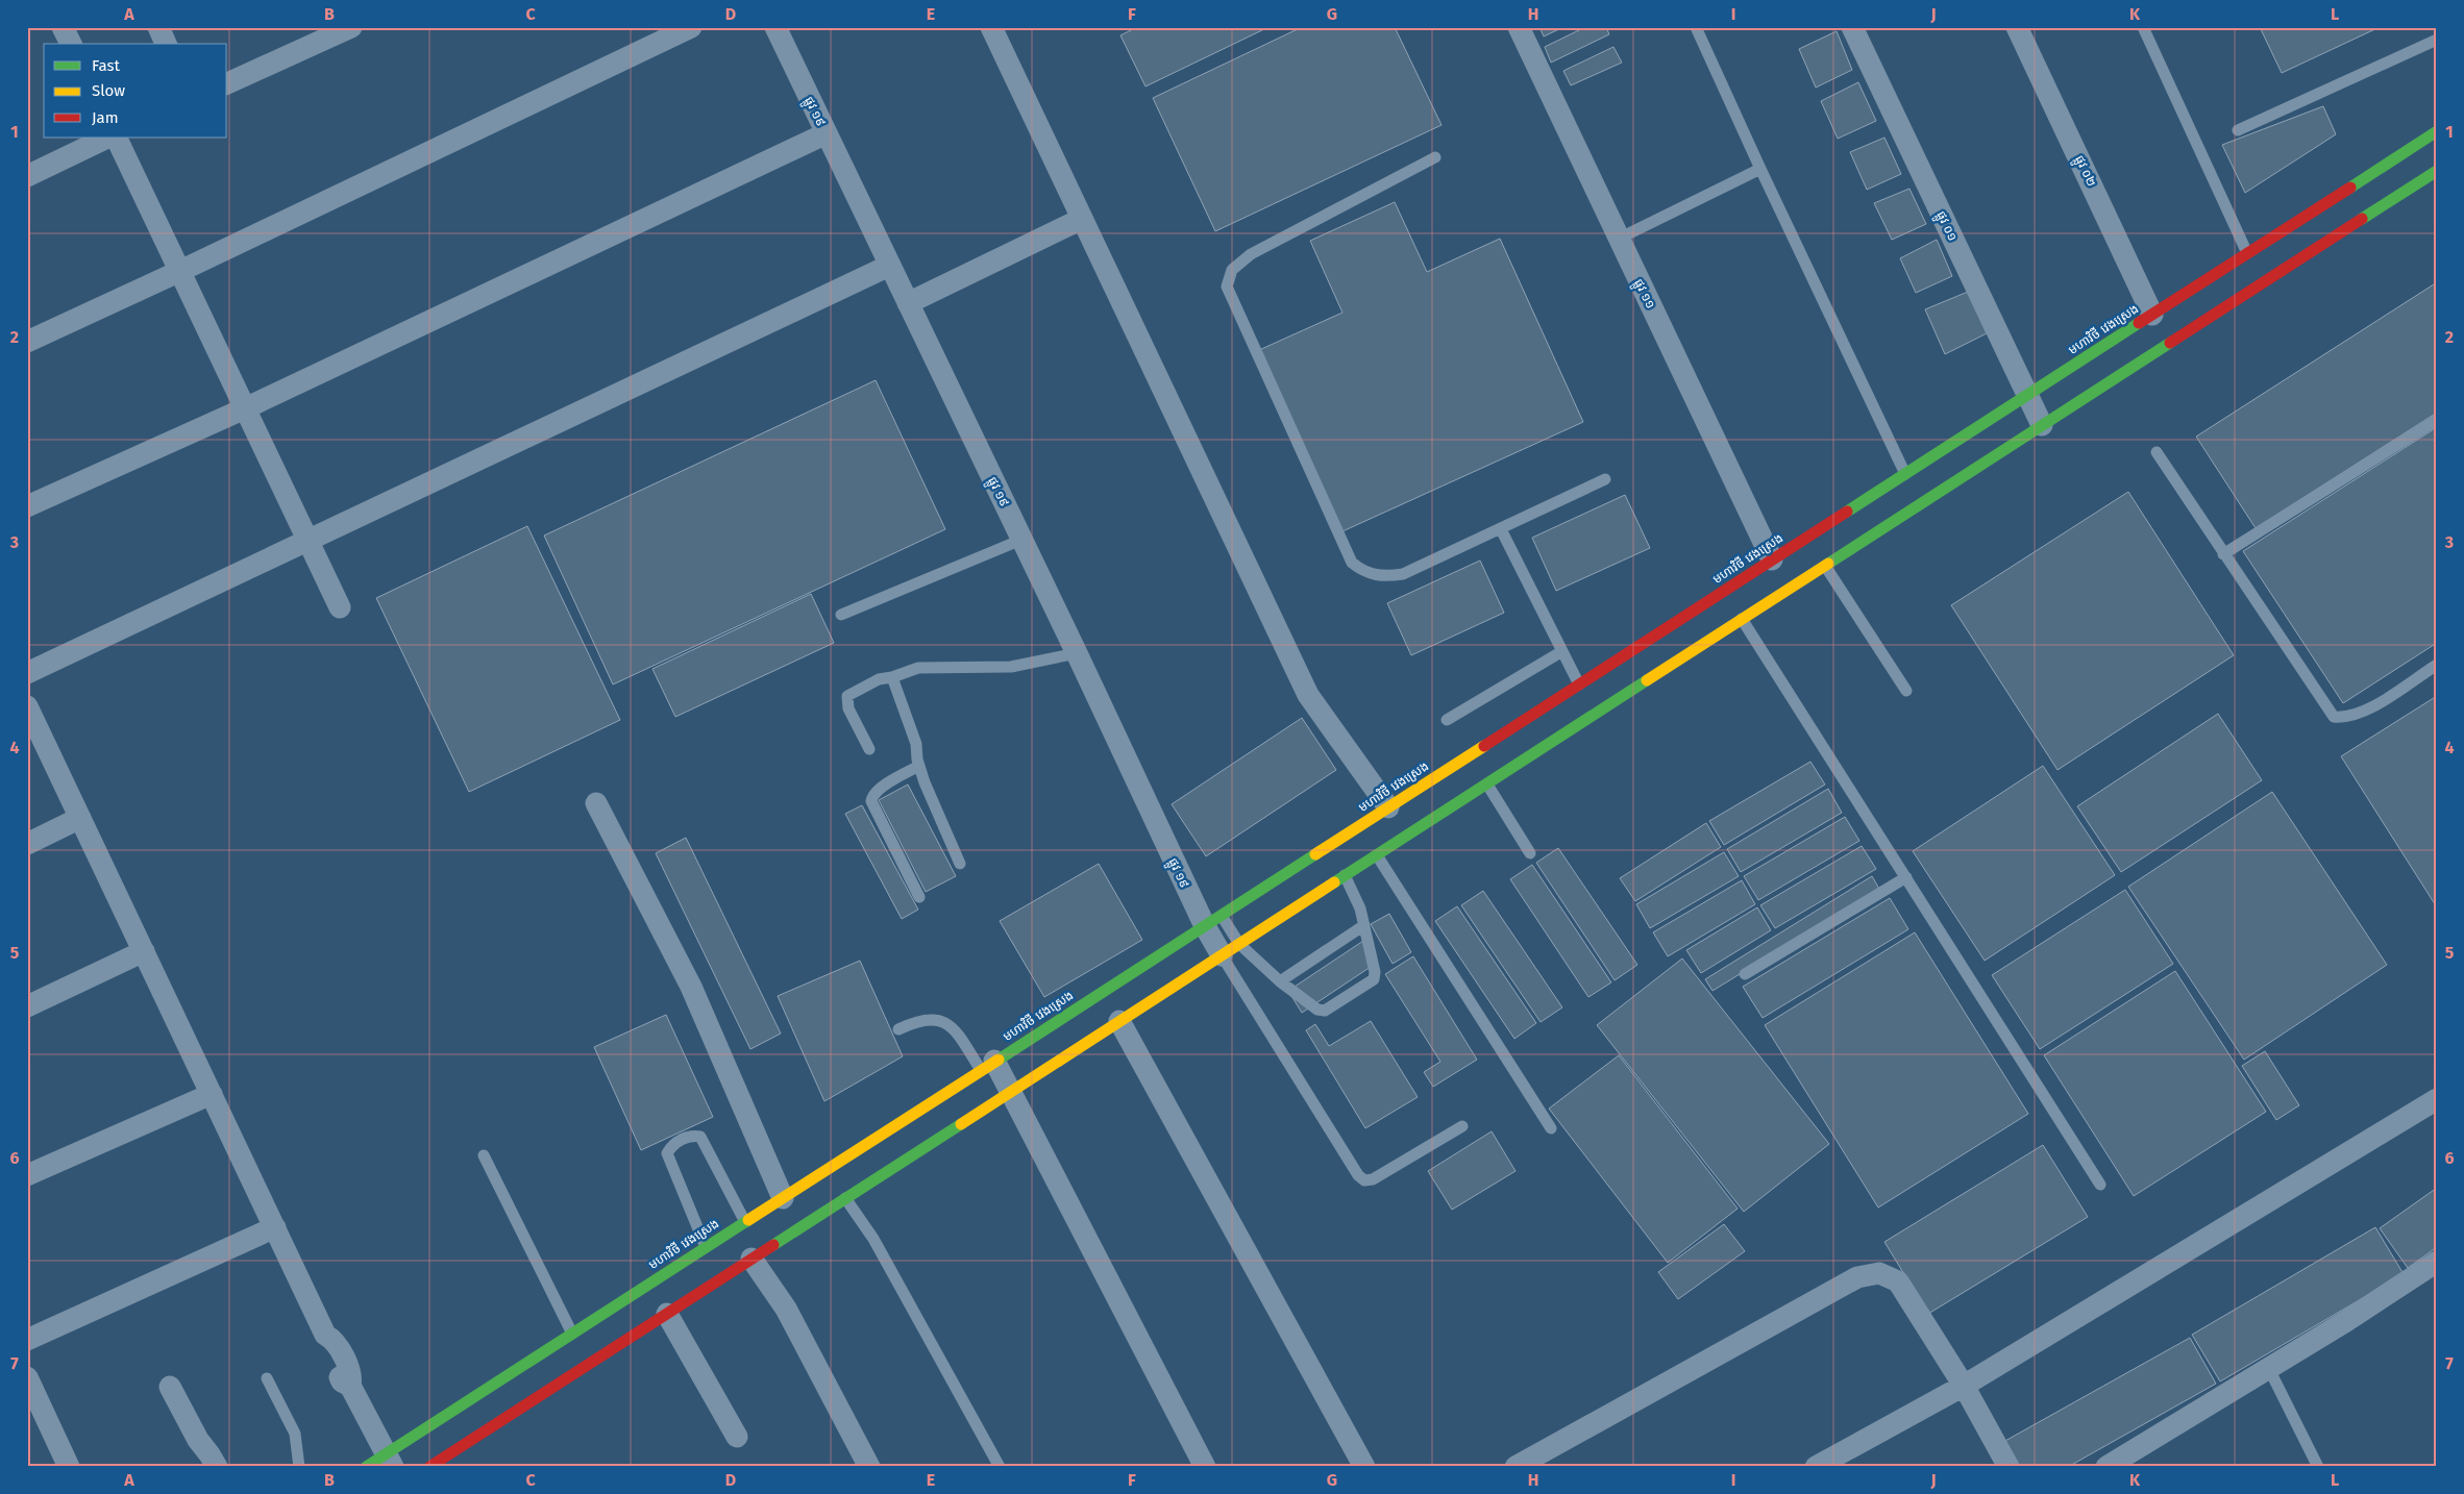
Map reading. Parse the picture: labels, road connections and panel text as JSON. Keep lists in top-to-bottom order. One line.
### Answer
{"streets":{"main road":["មហាវិថី វេងស្រេង"],"street":["ផ្លូវ ១៩","ផ្លូវ ០២","ផ្លូវ ០១","ផ្លូវ ១១"]},"crossings":[["ផ្លូវ ១៩","មហាវិថី វេងស្រេង"],["ផ្លូវ ០២","មហាវិថី វេងស្រេង"],["ផ្លូវ ០១","មហាវិថី វេងស្រេង"],["ផ្លូវ ១១","មហាវិថី វេងស្រេង"]],"legend":["Fast","Slow","Jam"],"grid":{"columns":["A","B","C","D","E","F","G","H","I","J","K","L"],"rows":["1","2","3","4","5","6","7"]}}
